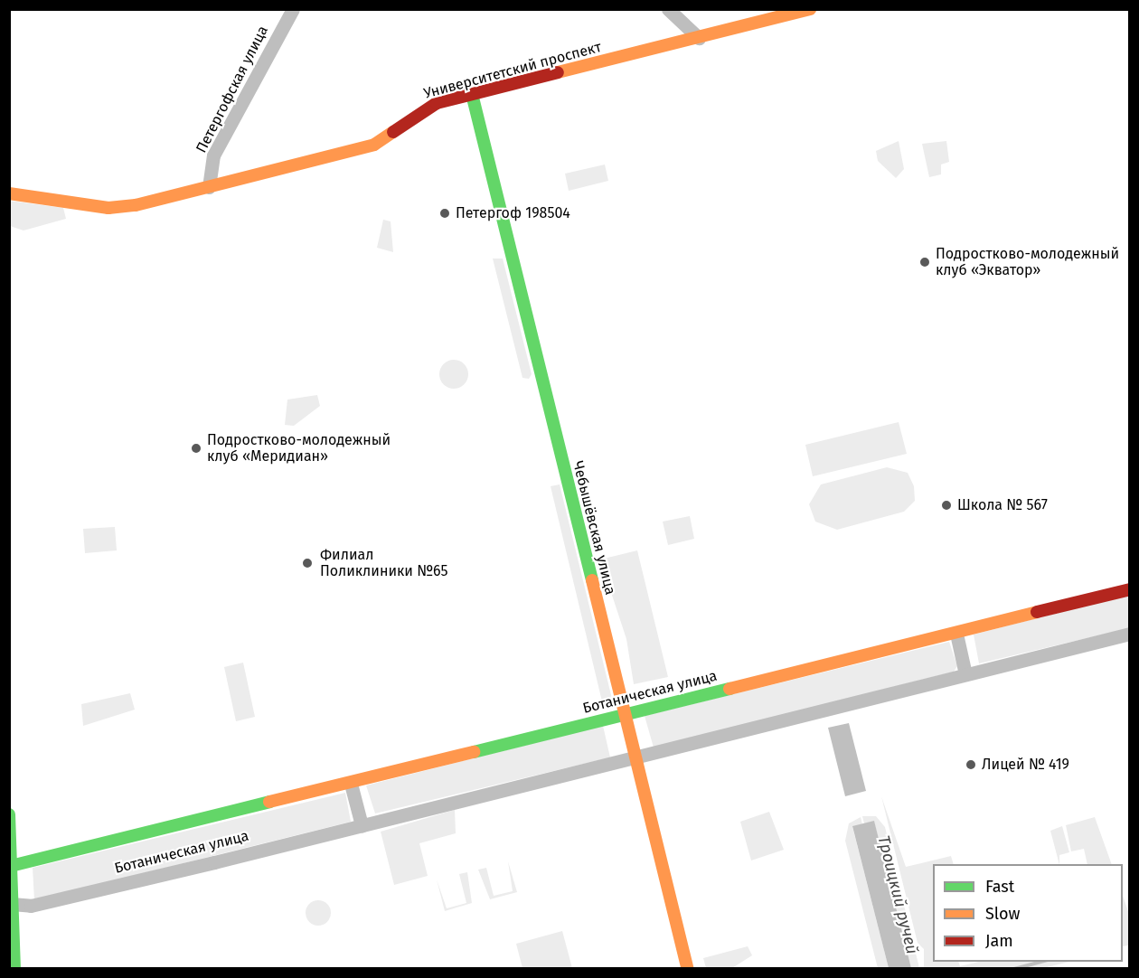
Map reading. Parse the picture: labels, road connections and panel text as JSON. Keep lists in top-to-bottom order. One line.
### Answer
{"streets":{"street":["Университетский проспект","Петергофская улица","Чебышёвская улица","Ботаническая улица"]},"crossings":[["Университетский проспект","Петергофская улица"],["Университетский проспект","Чебышёвская улица"],["Чебышёвская улица","Ботаническая улица"]],"water":["Троицкий ручей"],"places":["Петергоф 198504","Подростково-молодежный клуб «Экватор»","Подростково-молодежный клуб «Меридиан»","Школа № 567","Филиал Поликлиники №65","Лицей № 419"],"legend":["Fast","Slow","Jam"]}
